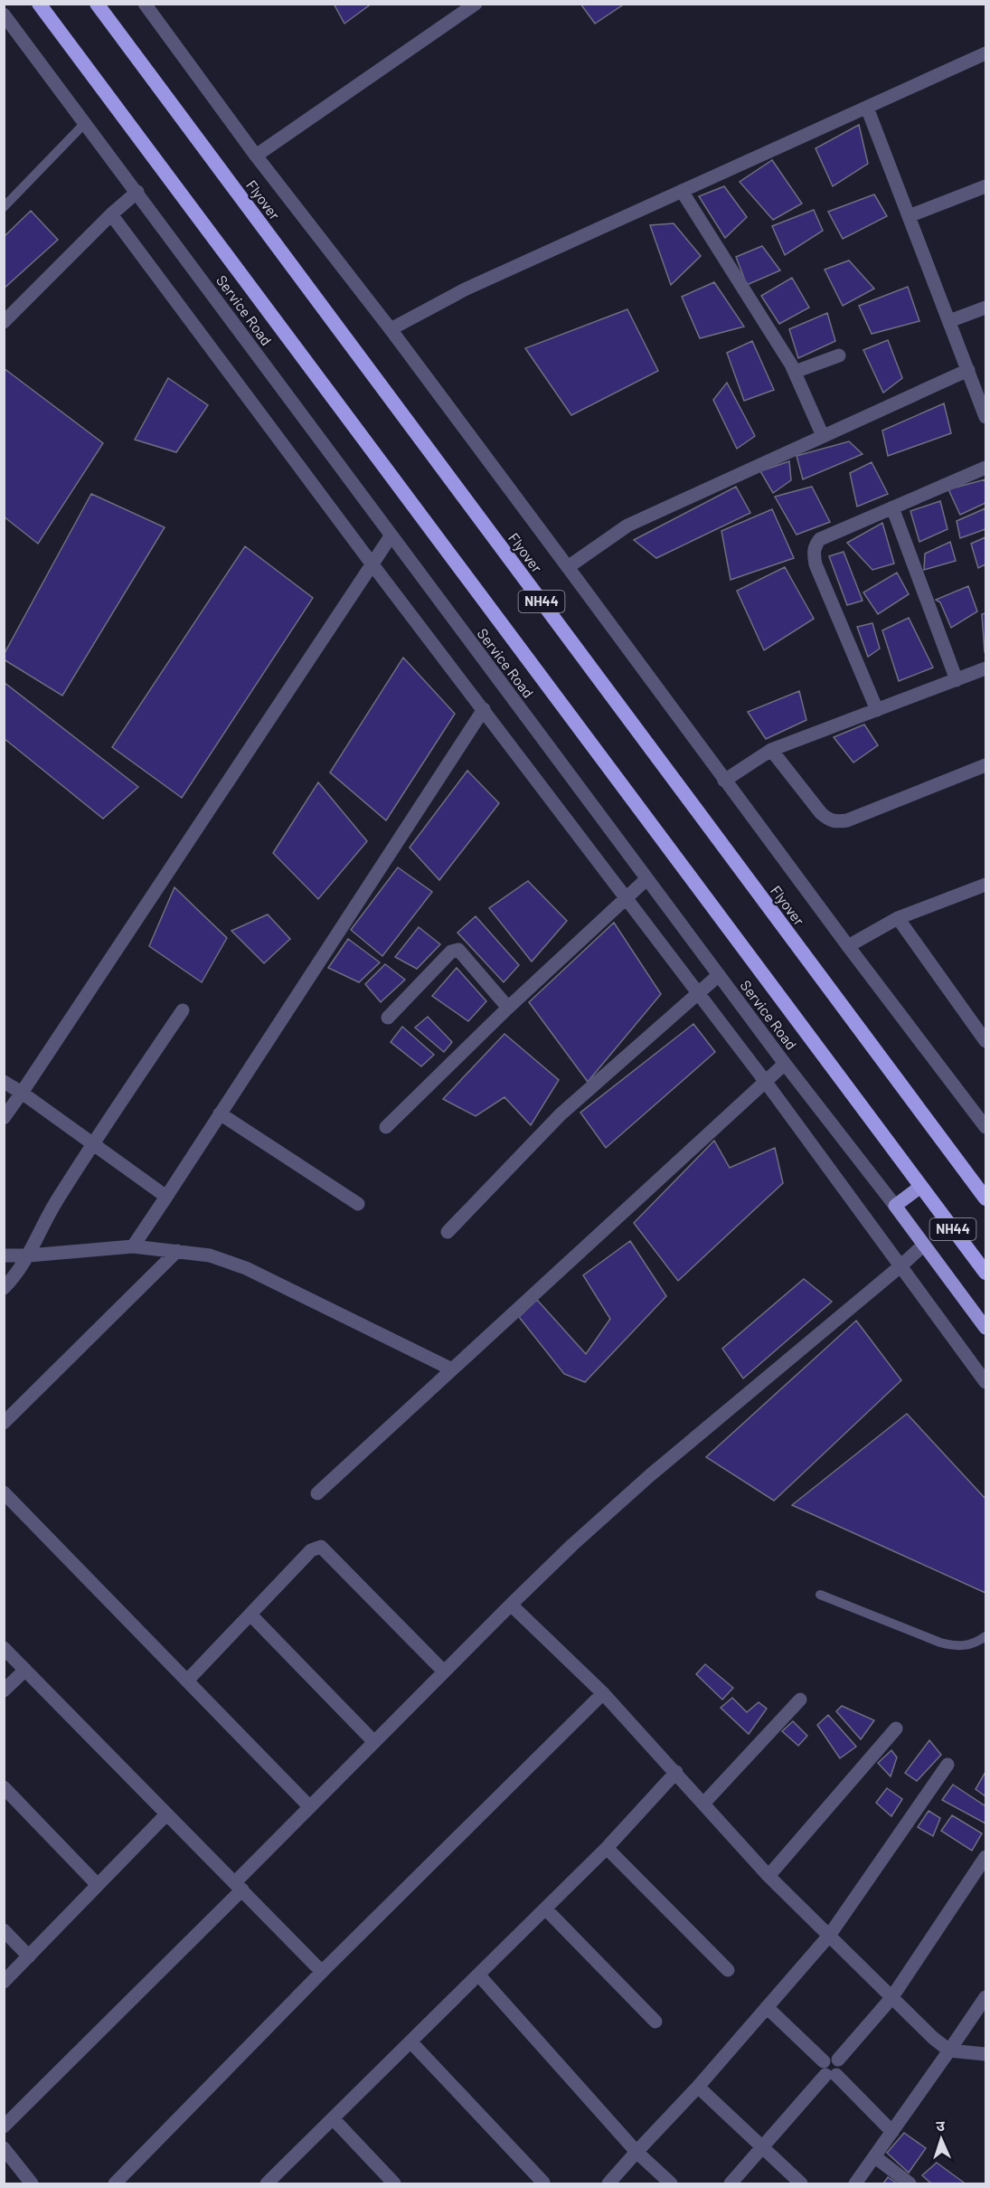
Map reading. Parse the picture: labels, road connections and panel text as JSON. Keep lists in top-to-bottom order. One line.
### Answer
{"streets":{"highway":["Flyover","NH44"],"main road":["Service Road"]},"north":"top"}
